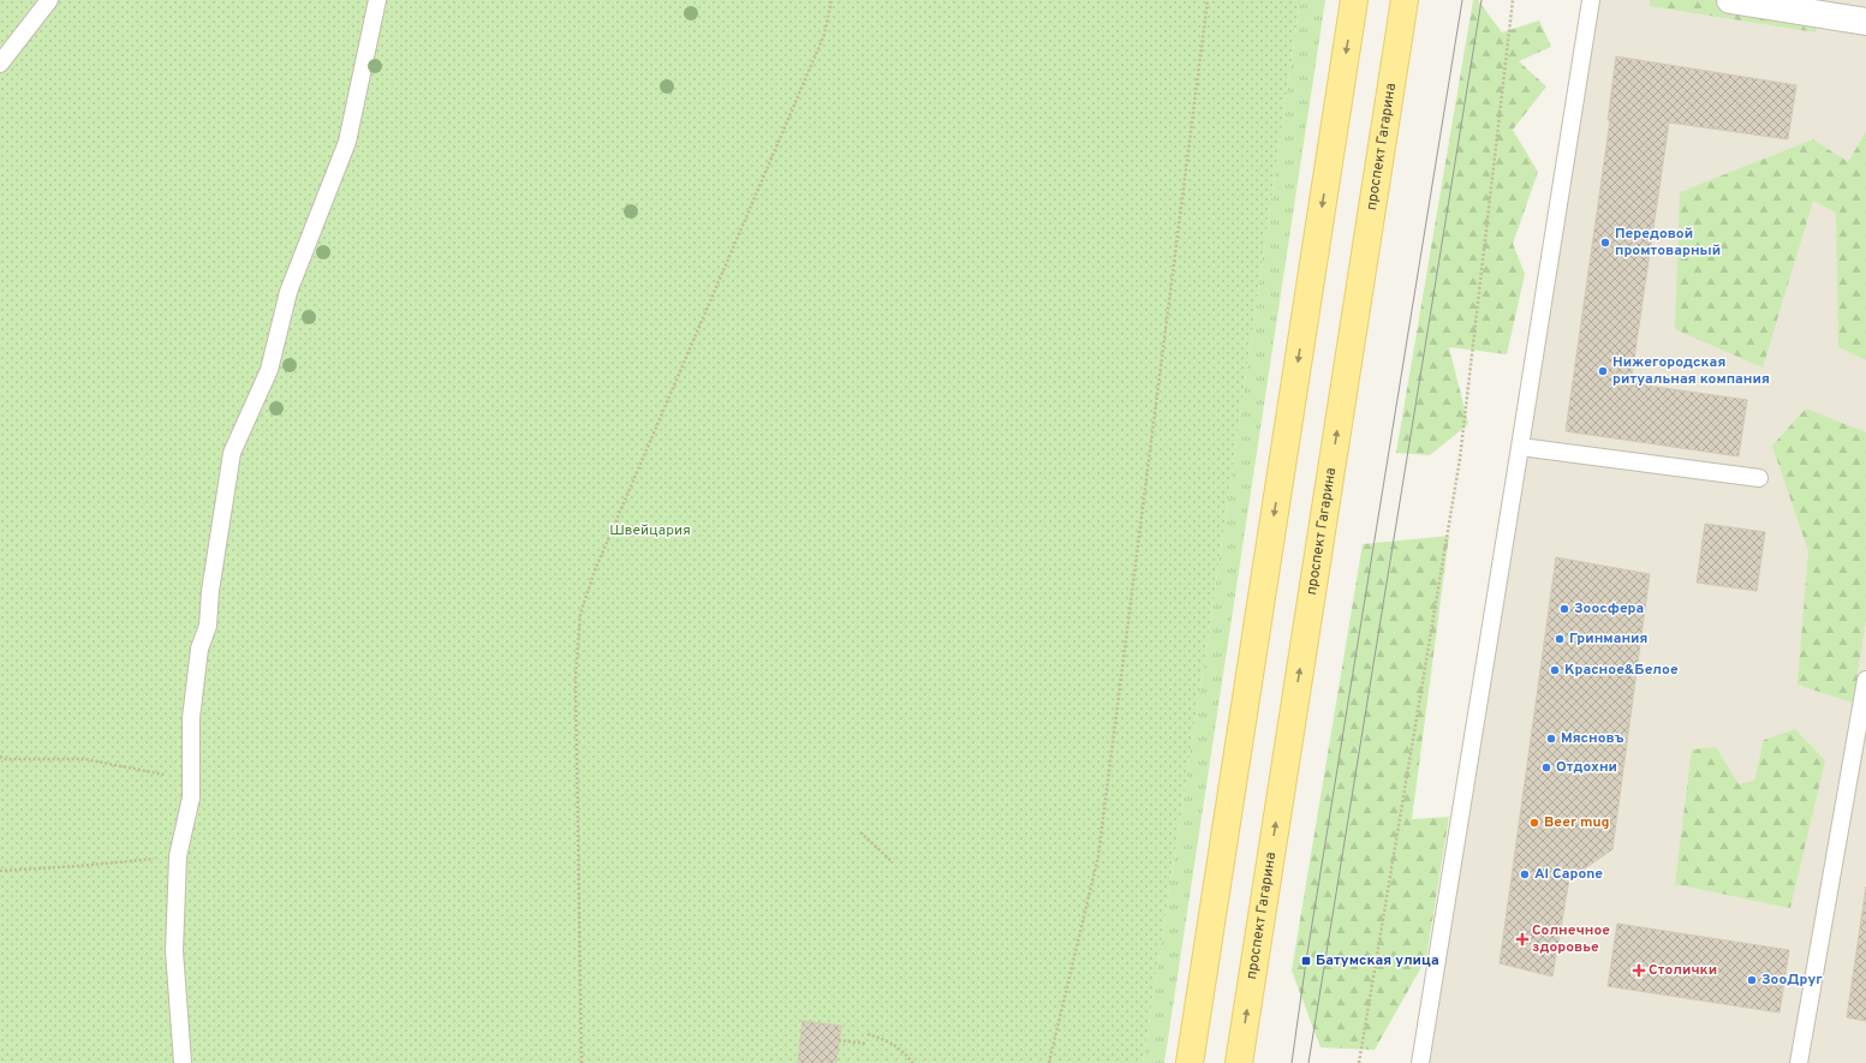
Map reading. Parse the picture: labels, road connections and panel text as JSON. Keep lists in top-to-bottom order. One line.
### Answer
{"streets":{"main road":["проспект Гагарина"]},"parks":["Швейцария"],"places":{"other":["Передовой промтоварный","Нижегородская ритуальная компания","Зоосфера","Гринмания","Красное&Белое","Мясновъ","Отдохни","Beer mug","Al Capone","ЗооДруг"],"health":["Солнечное здоровье","Столички"],"transit":["Батумская улица"]}}
